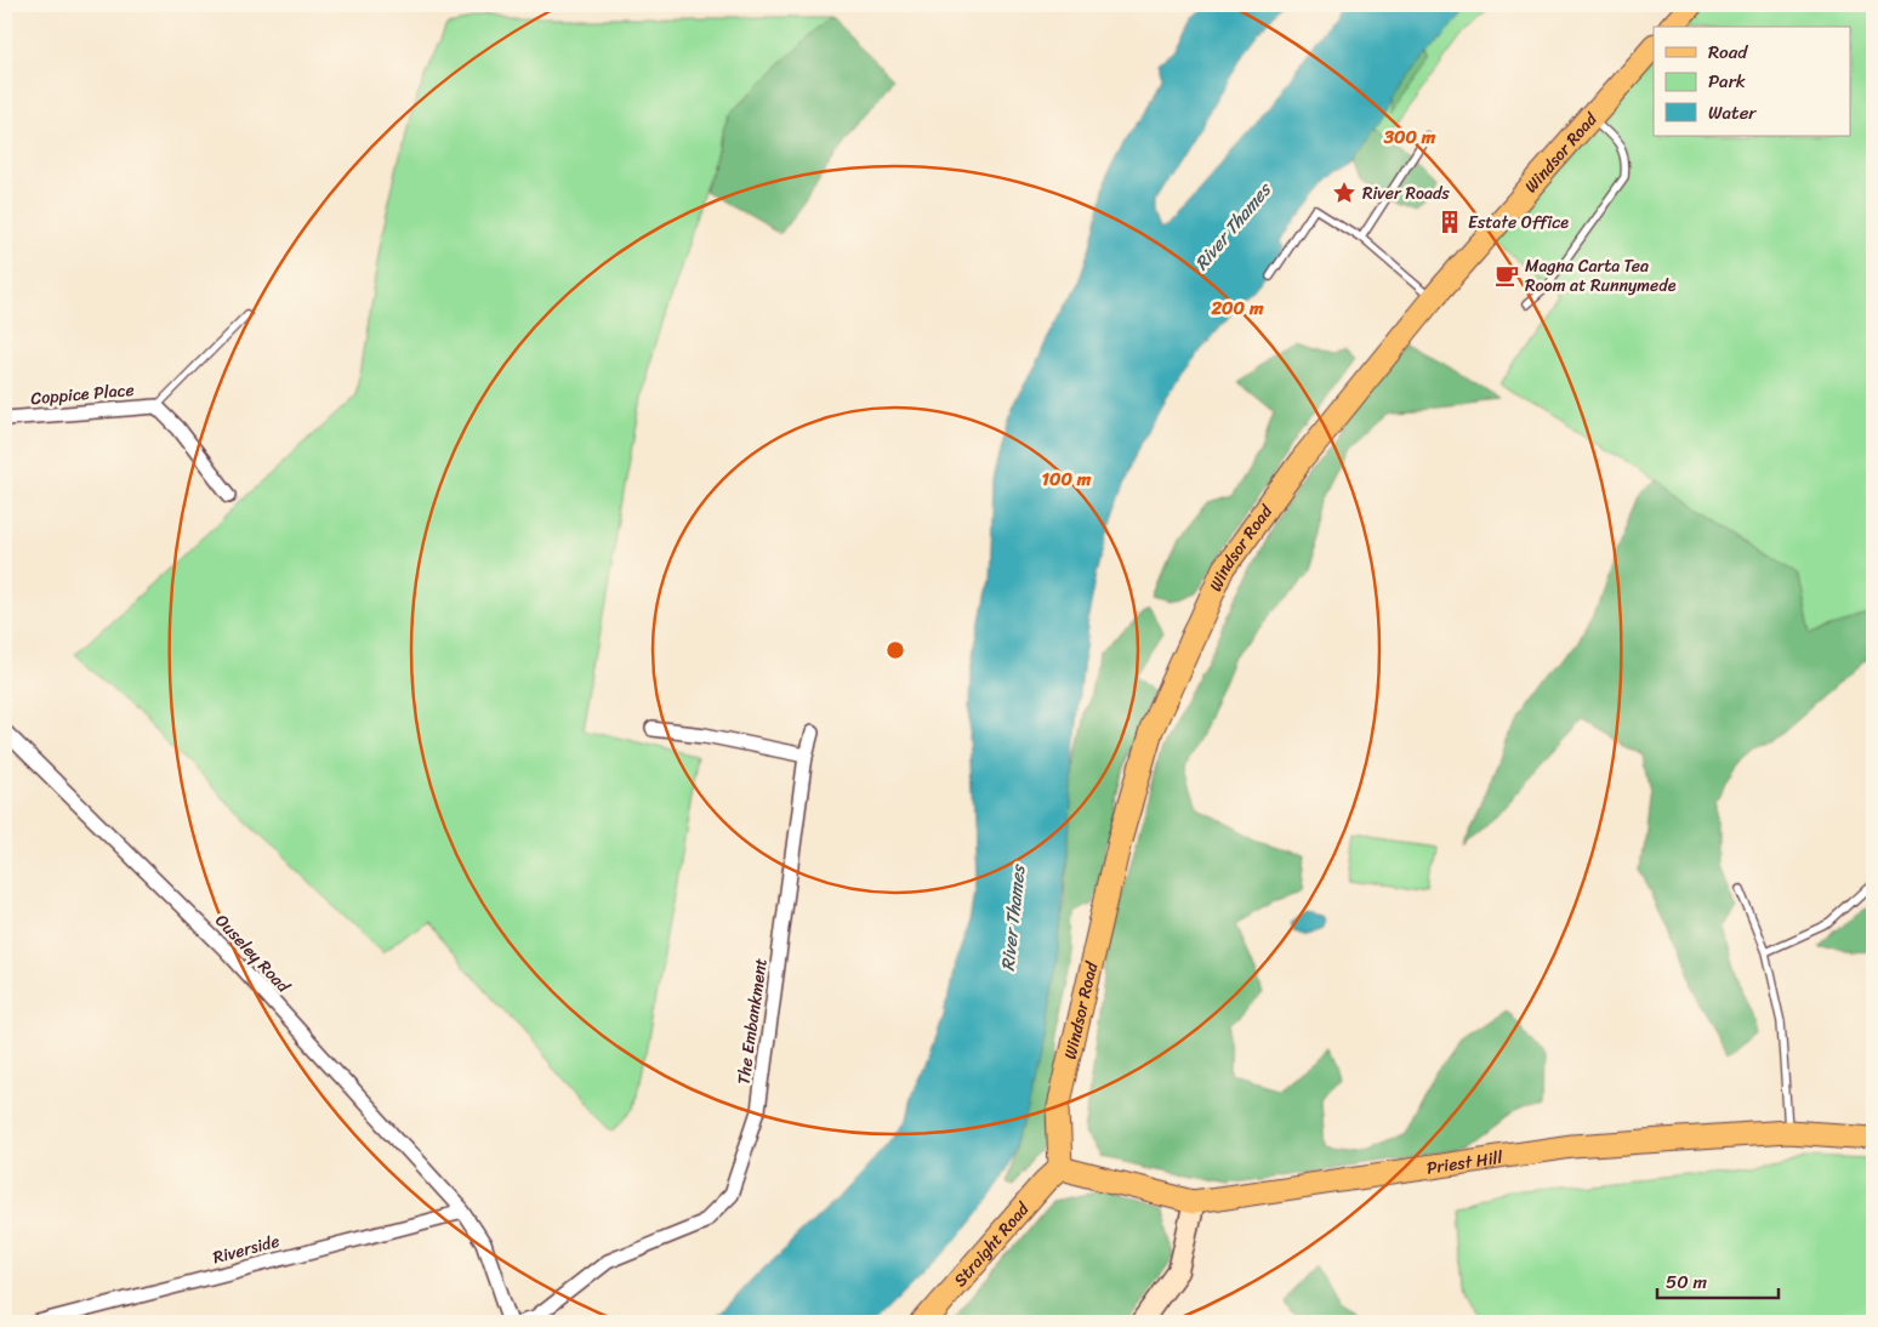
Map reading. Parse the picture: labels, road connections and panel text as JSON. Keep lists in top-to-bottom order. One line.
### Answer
{"streets":{"main road":["Windsor Road","Priest Hill","Straight Road"],"street":["Coppice Place","Ouseley Road","The Embankment","Riverside"]},"crossings":[["Windsor Road","Priest Hill"],["Windsor Road","Straight Road"],["Ouseley Road","Riverside"],["Priest Hill","Straight Road"]],"water":["River Thames"],"places":{"place":["River Roads"],"building":["Estate Office"],"cafe":["Magna Carta Tea Room at Runnymede"]},"legend":["Road","Park","Water"],"scale_bar":"50 m","rings":["300 m","200 m","100 m"]}
